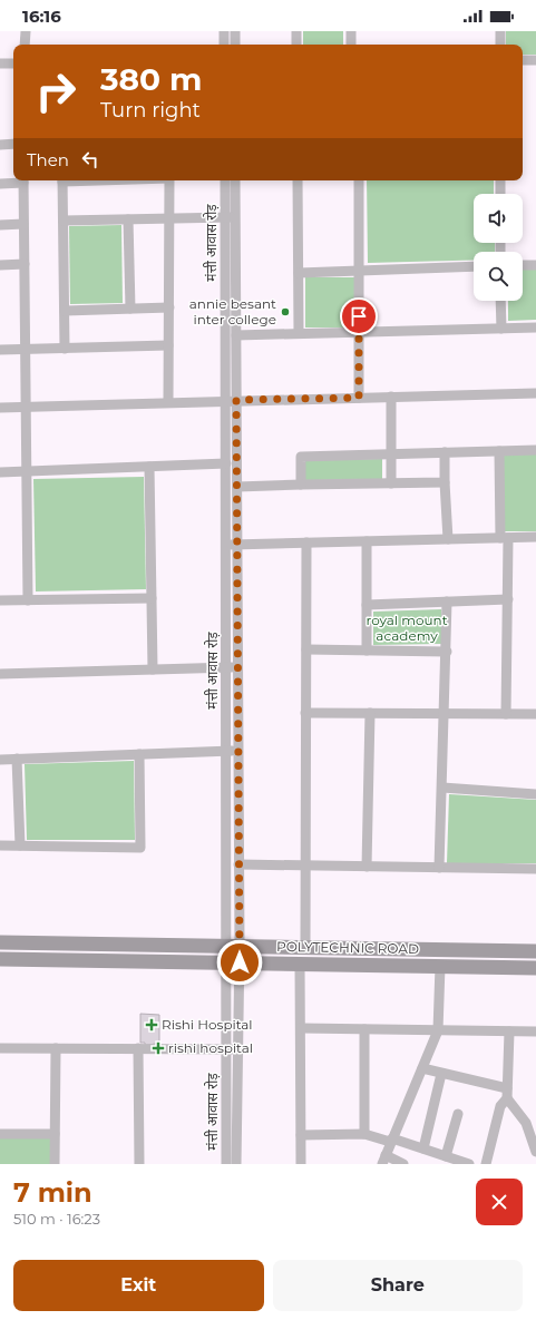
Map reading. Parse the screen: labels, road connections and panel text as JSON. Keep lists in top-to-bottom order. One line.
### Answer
{"streets":{"street":["मंत्ती आवास रोड़","POLYTECHNIC ROAD"]},"crossings":[["मंत्ती आवास रोड़","POLYTECHNIC ROAD"]],"parks":["royal mount academy"],"places":{"other":["annie besant inter college"],"health":["Rishi Hospital","rishi hospital"]},"page":{"status":"16:16","turn":["380 m","Turn right"],"then":"Then","heading":["7 min","510 m · 16:23"],"buttons":["Exit","Share"]}}
